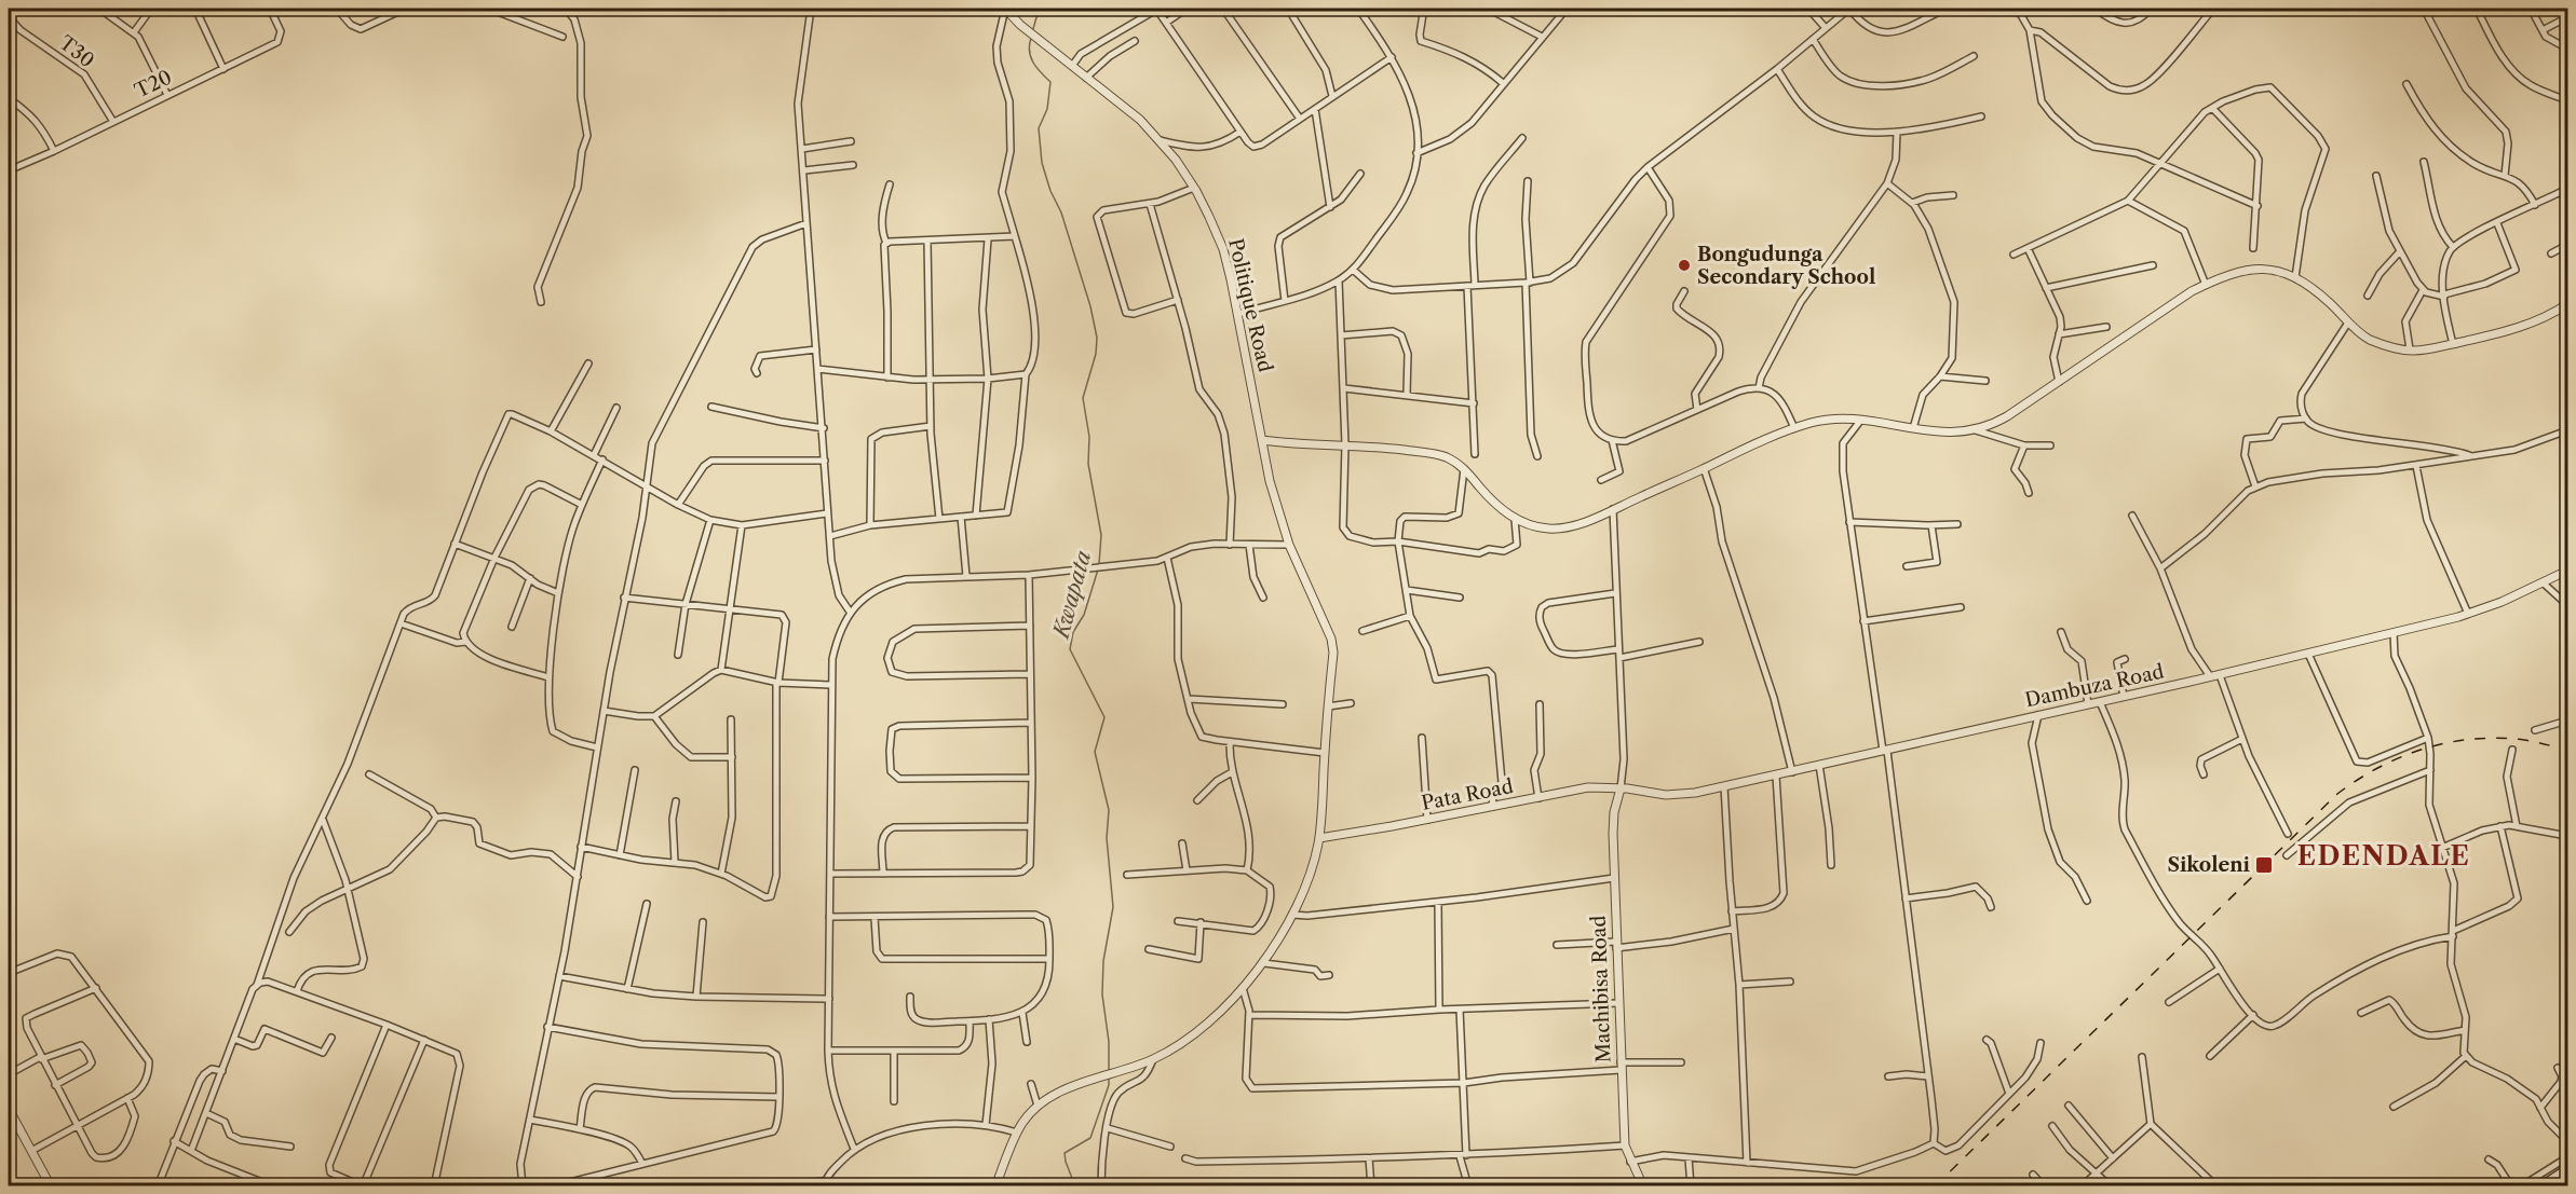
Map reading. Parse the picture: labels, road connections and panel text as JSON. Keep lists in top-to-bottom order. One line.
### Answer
{"streets":{"street":["T30","T20","Politique Road","Dambuza Road","Pata Road","Machibisa Road"]},"crossings":[["T30","T20"],["Dambuza Road","Pata Road"],["Dambuza Road","Machibisa Road"],["Pata Road","Machibisa Road"]],"districts":["EDENDALE"],"water":["Kwapata"],"places":{"other":["Bongudunga Secondary School"],"transit":["Sikoleni"]}}
